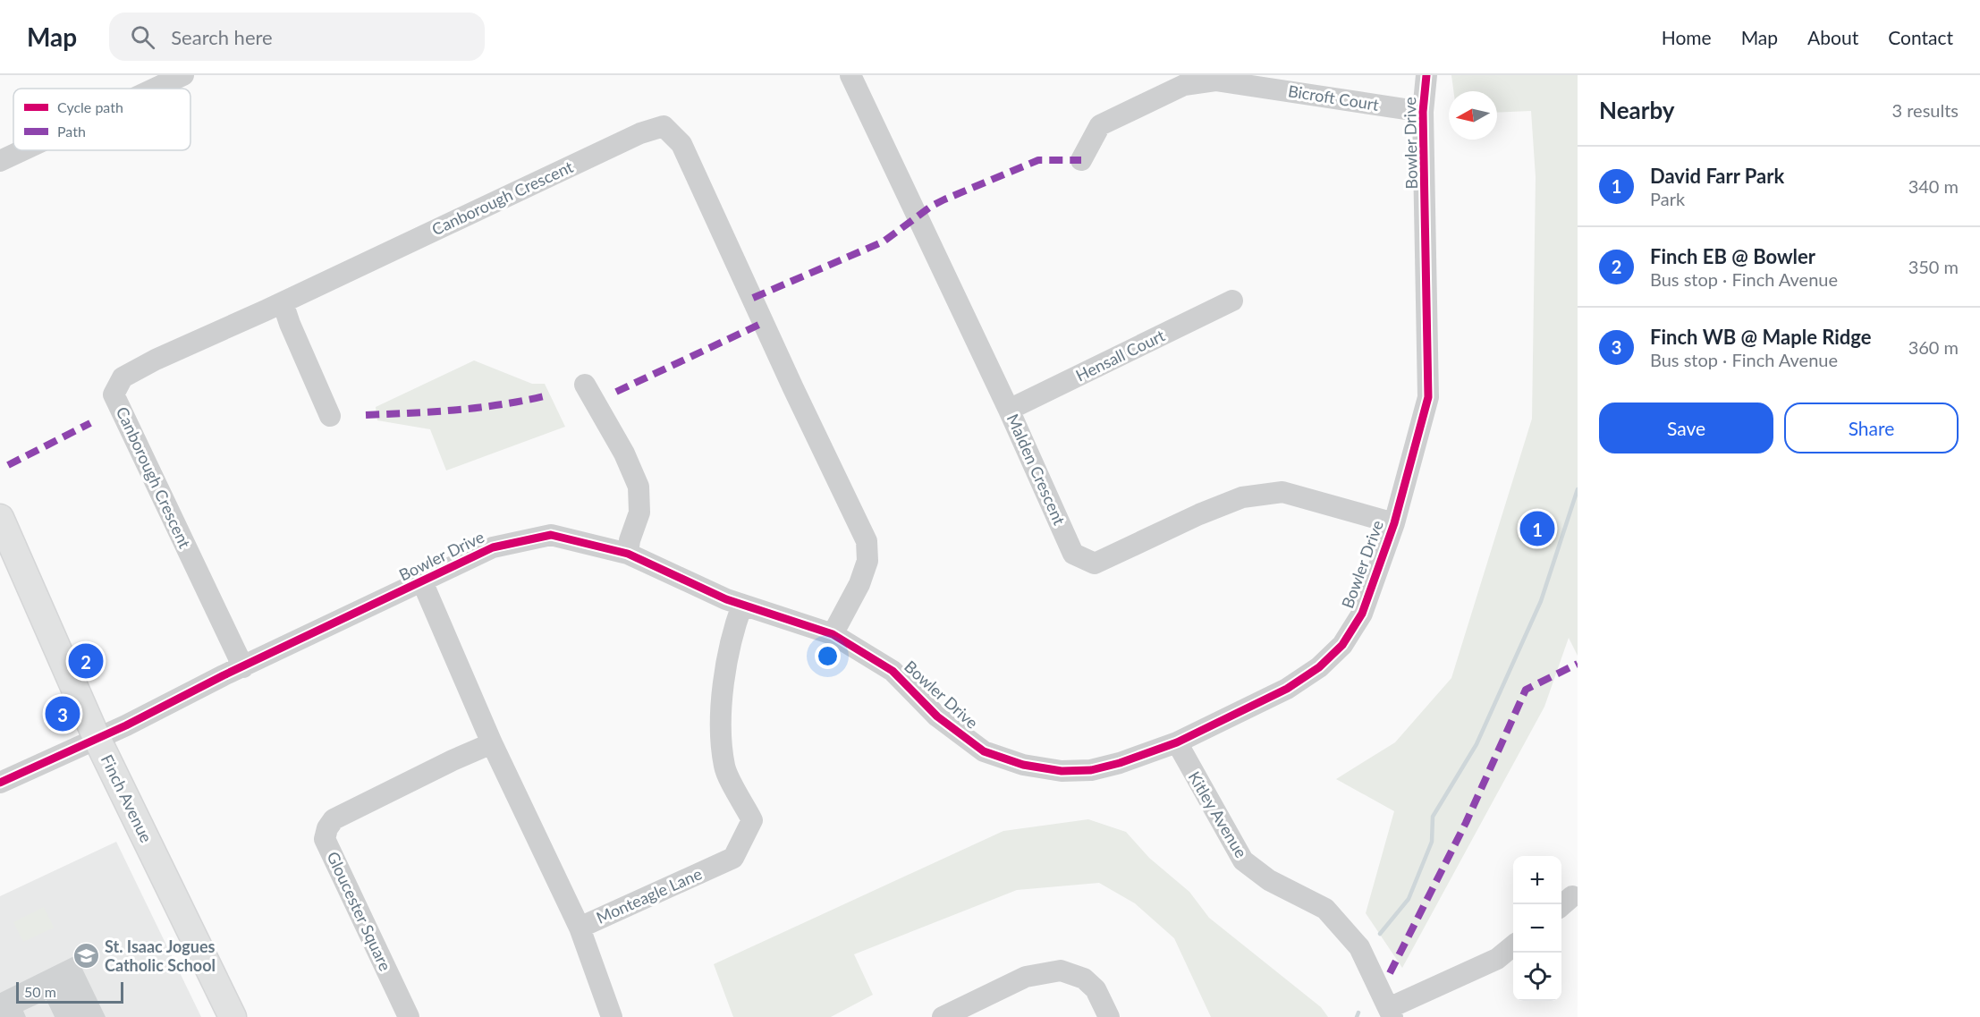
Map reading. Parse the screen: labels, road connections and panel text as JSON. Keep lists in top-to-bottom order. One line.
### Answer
{"streets":{"main road":["Finch Avenue"],"street":["Bicroft Court","Bowler Drive","Canborough Crescent","Hensall Court","Malden Crescent","Kitley Avenue","Monteagle Lane","Gloucester Square"]},"crossings":[["Bicroft Court","Bowler Drive"],["Bowler Drive","Canborough Crescent"],["Bowler Drive","Malden Crescent"],["Bowler Drive","Finch Avenue"],["Bowler Drive","Kitley Avenue"],["Bowler Drive","Monteagle Lane"],["Hensall Court","Malden Crescent"],["Monteagle Lane","Gloucester Square"]],"places":{"school or university":["St. Isaac Jogues Catholic School"]},"legend":["Cycle path","Path"],"scale_bar":"50 m","north":"left","page":{"header":"Map","search":"Search here","nav":["Home","Map","About","Contact"],"heading":["Nearby","3 results"],"list":[{"mark":"1","name":"David Farr Park","note":"Park","value":"340 m"},{"mark":"2","name":"Finch EB @ Bowler","note":"Bus stop · Finch Avenue","value":"350 m"},{"mark":"3","name":"Finch WB @ Maple Ridge","note":"Bus stop · Finch Avenue","value":"360 m"}],"buttons":["Save","Share"],"pins":["1","2","3"],"map_buttons":["+","−"],"scale":"50 m"}}
